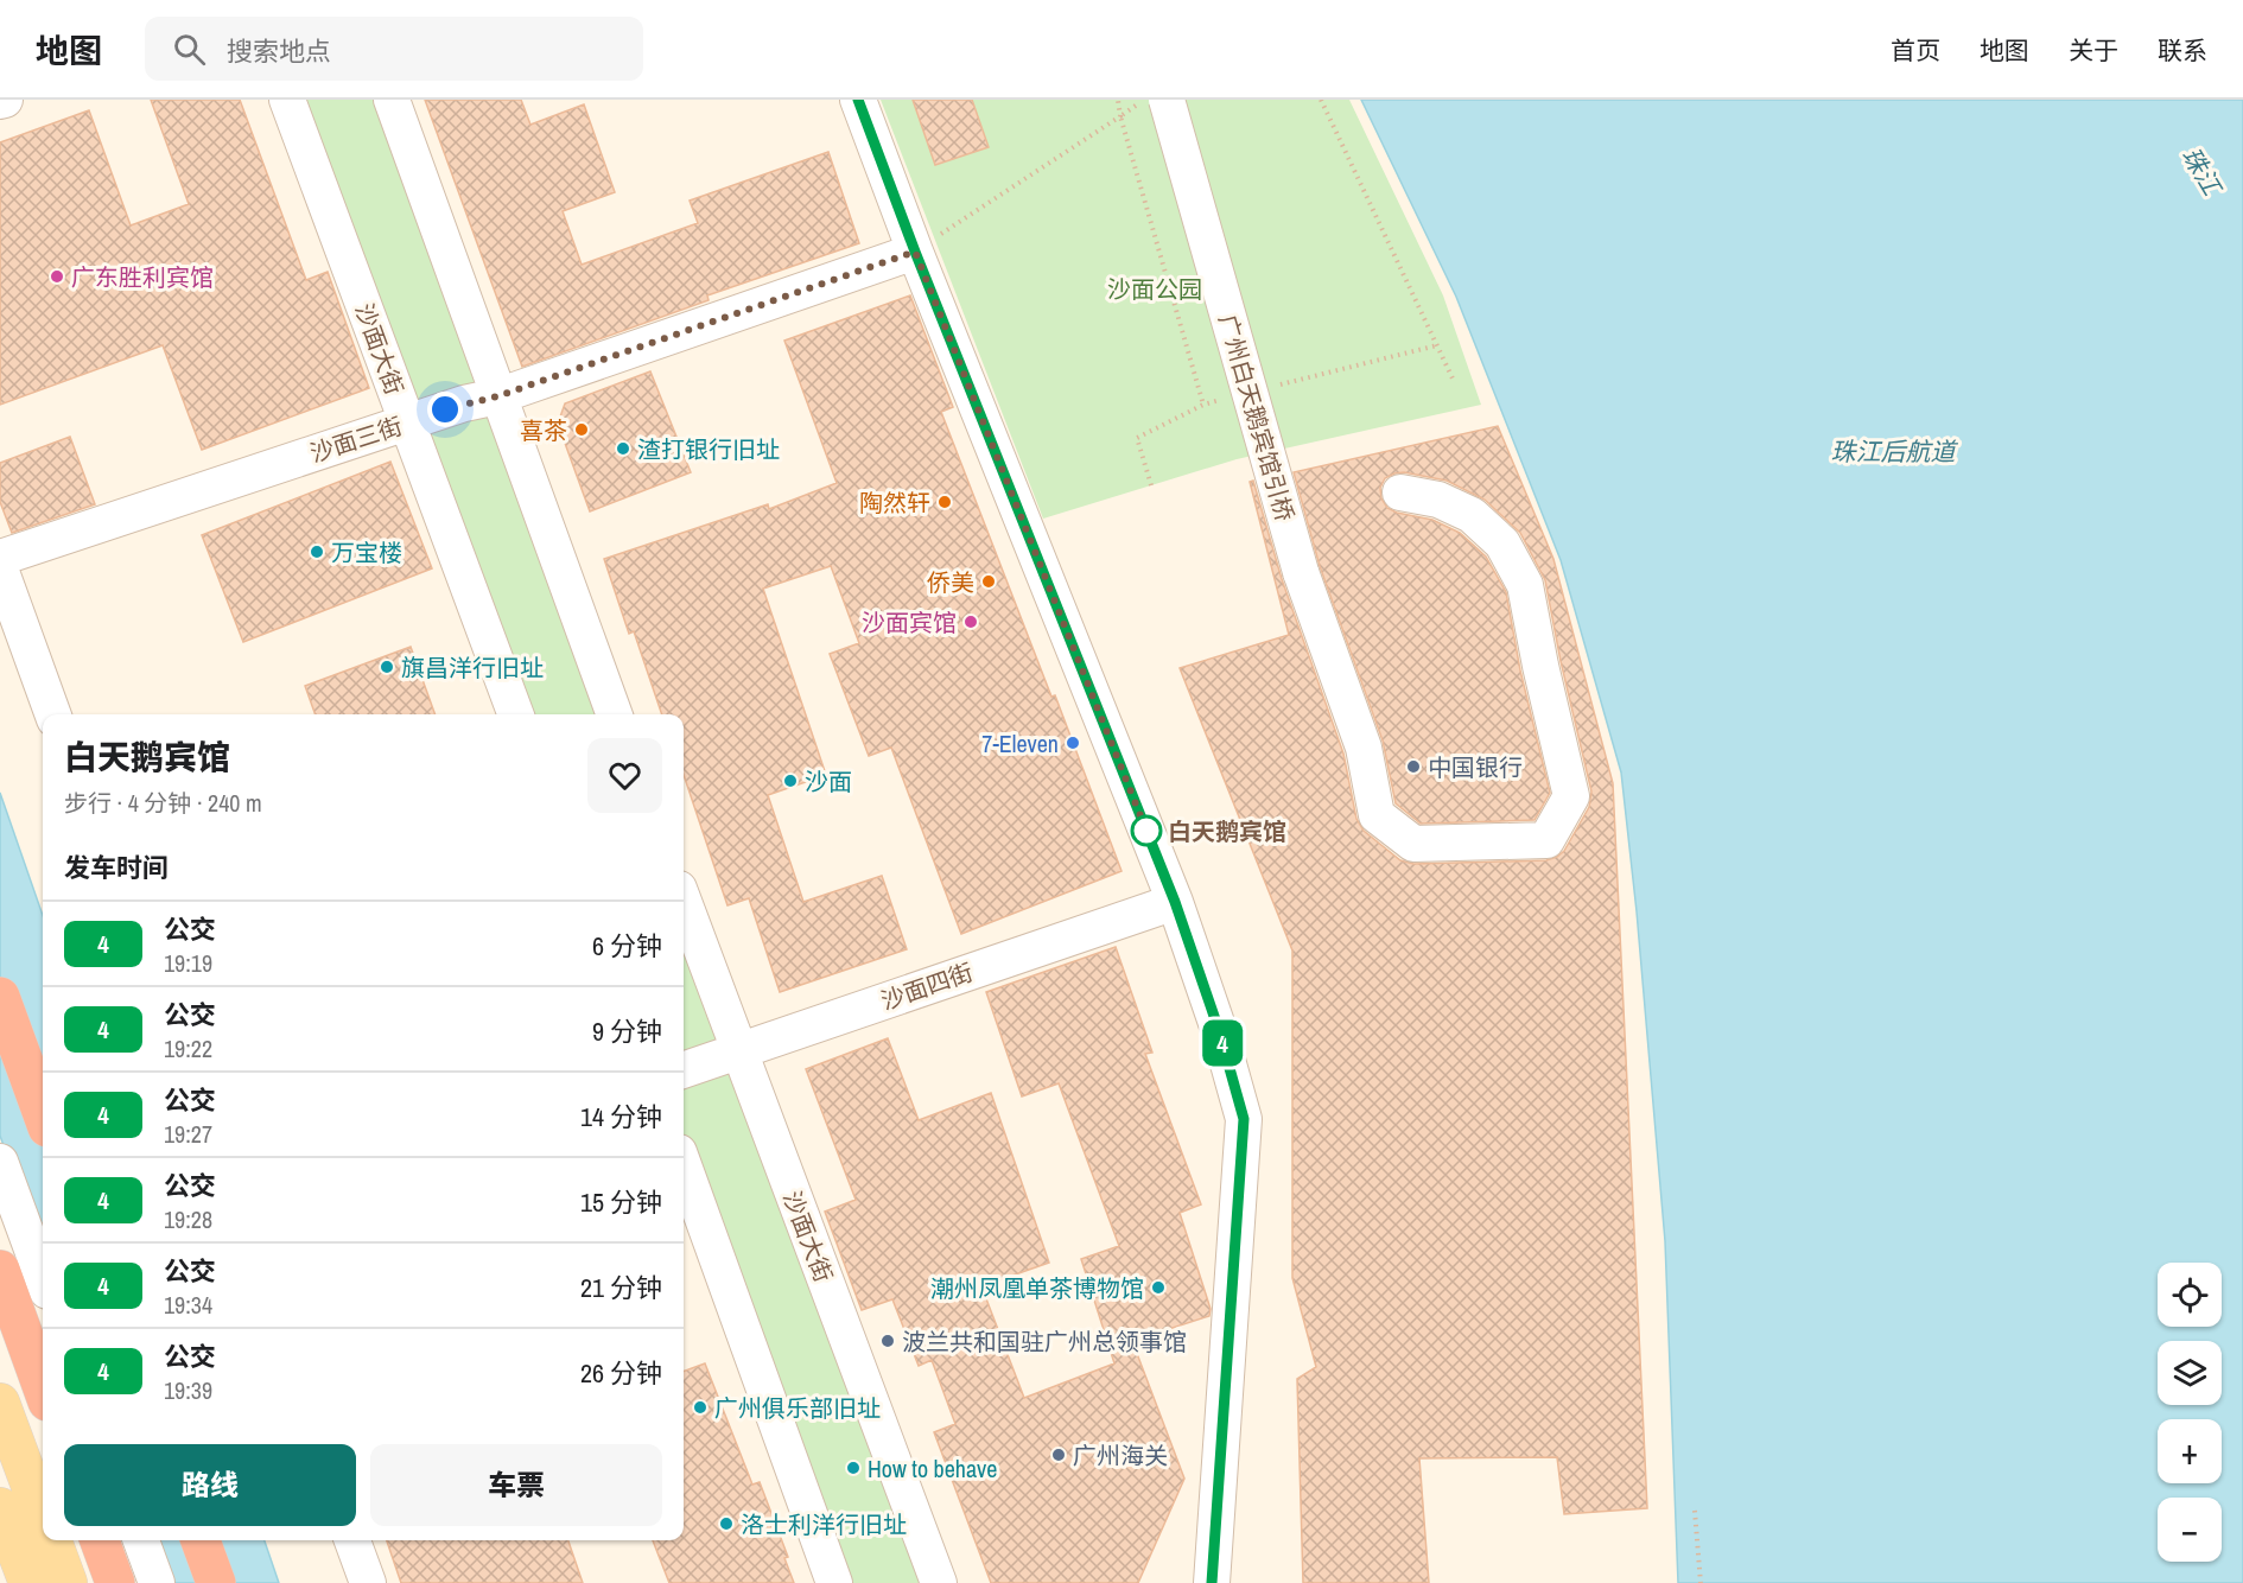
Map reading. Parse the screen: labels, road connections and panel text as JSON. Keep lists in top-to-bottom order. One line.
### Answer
{"streets":{"street":["沙面大街","广州白天鹅宾馆引桥","沙面三街","沙面四街"]},"crossings":[["沙面大街","沙面三街"],["沙面大街","沙面四街"]],"water":["珠江","珠江后航道"],"parks":["沙面公园"],"places":["广东胜利宾馆","喜茶","渣打银行旧址","陶然轩","万宝楼","侨美","沙面宾馆","旗昌洋行旧址","7-Eleven","中国银行","沙面","白天鹅宾馆","潮州凤凰单茶博物馆","波兰共和国驻广州总领事馆","广州俱乐部旧址","广州海关","How to behave","洛士利洋行旧址"],"lines":["bus line 4"],"page":{"header":"地图","search":"搜索地点","nav":["首页","地图","关于","联系"],"on_map":"4","heading":[["白天鹅宾馆","步行 · 4 分钟 · 240 m"],"发车时间"],"list":[{"mark":"4","name":"公交","note":"19:19","value":"6 分钟"},{"mark":"4","name":"公交","note":"19:22","value":"9 分钟"},{"mark":"4","name":"公交","note":"19:27","value":"14 分钟"},{"mark":"4","name":"公交","note":"19:28","value":"15 分钟"},{"mark":"4","name":"公交","note":"19:34","value":"21 分钟"},{"mark":"4","name":"公交","note":"19:39","value":"26 分钟"}],"map_buttons":["+","−"],"buttons":["路线","车票"]}}
